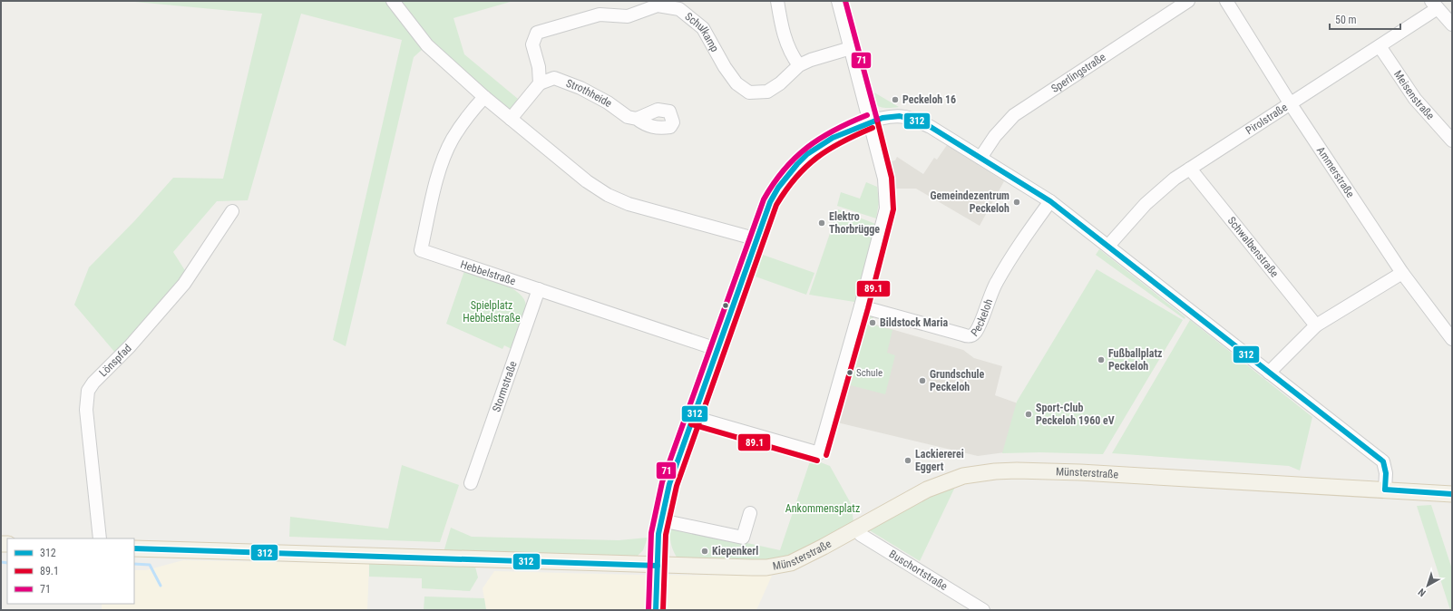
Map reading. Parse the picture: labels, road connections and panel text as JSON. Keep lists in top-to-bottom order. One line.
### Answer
{"streets":{"main road":["Münsterstraße"],"street":["Schulkamp","Sperlingstraße","Strothheide","Meisenstraße","Pirolstraße","Ammerstraße","Schwalbenstraße","Hebbelstraße","Peckeloh","Lönspfad","Stormstraße","Buschortstraße"]},"crossings":[["Schulkamp","Strothheide"],["Meisenstraße","Pirolstraße"],["Pirolstraße","Ammerstraße"],["Pirolstraße","Schwalbenstraße"],["Hebbelstraße","Stormstraße"],["Münsterstraße","Buschortstraße"]],"parks":["Spielplatz Hebbelstraße","Ankommensplatz"],"places":["Peckeloh 16","Gemeindezentrum Peckeloh","Elektro Thorbrügge","Bildstock Maria","Fußballplatz Peckeloh","Schule","Grundschule Peckeloh","Sport-Club Peckeloh 1960 eV","Lackiererei Eggert","Kiepenkerl"],"lines":["transit line 71","transit line 312","transit line 89.1"],"legend":["312","89.1","71"],"scale_bar":"50 m","north":"bottom left"}
